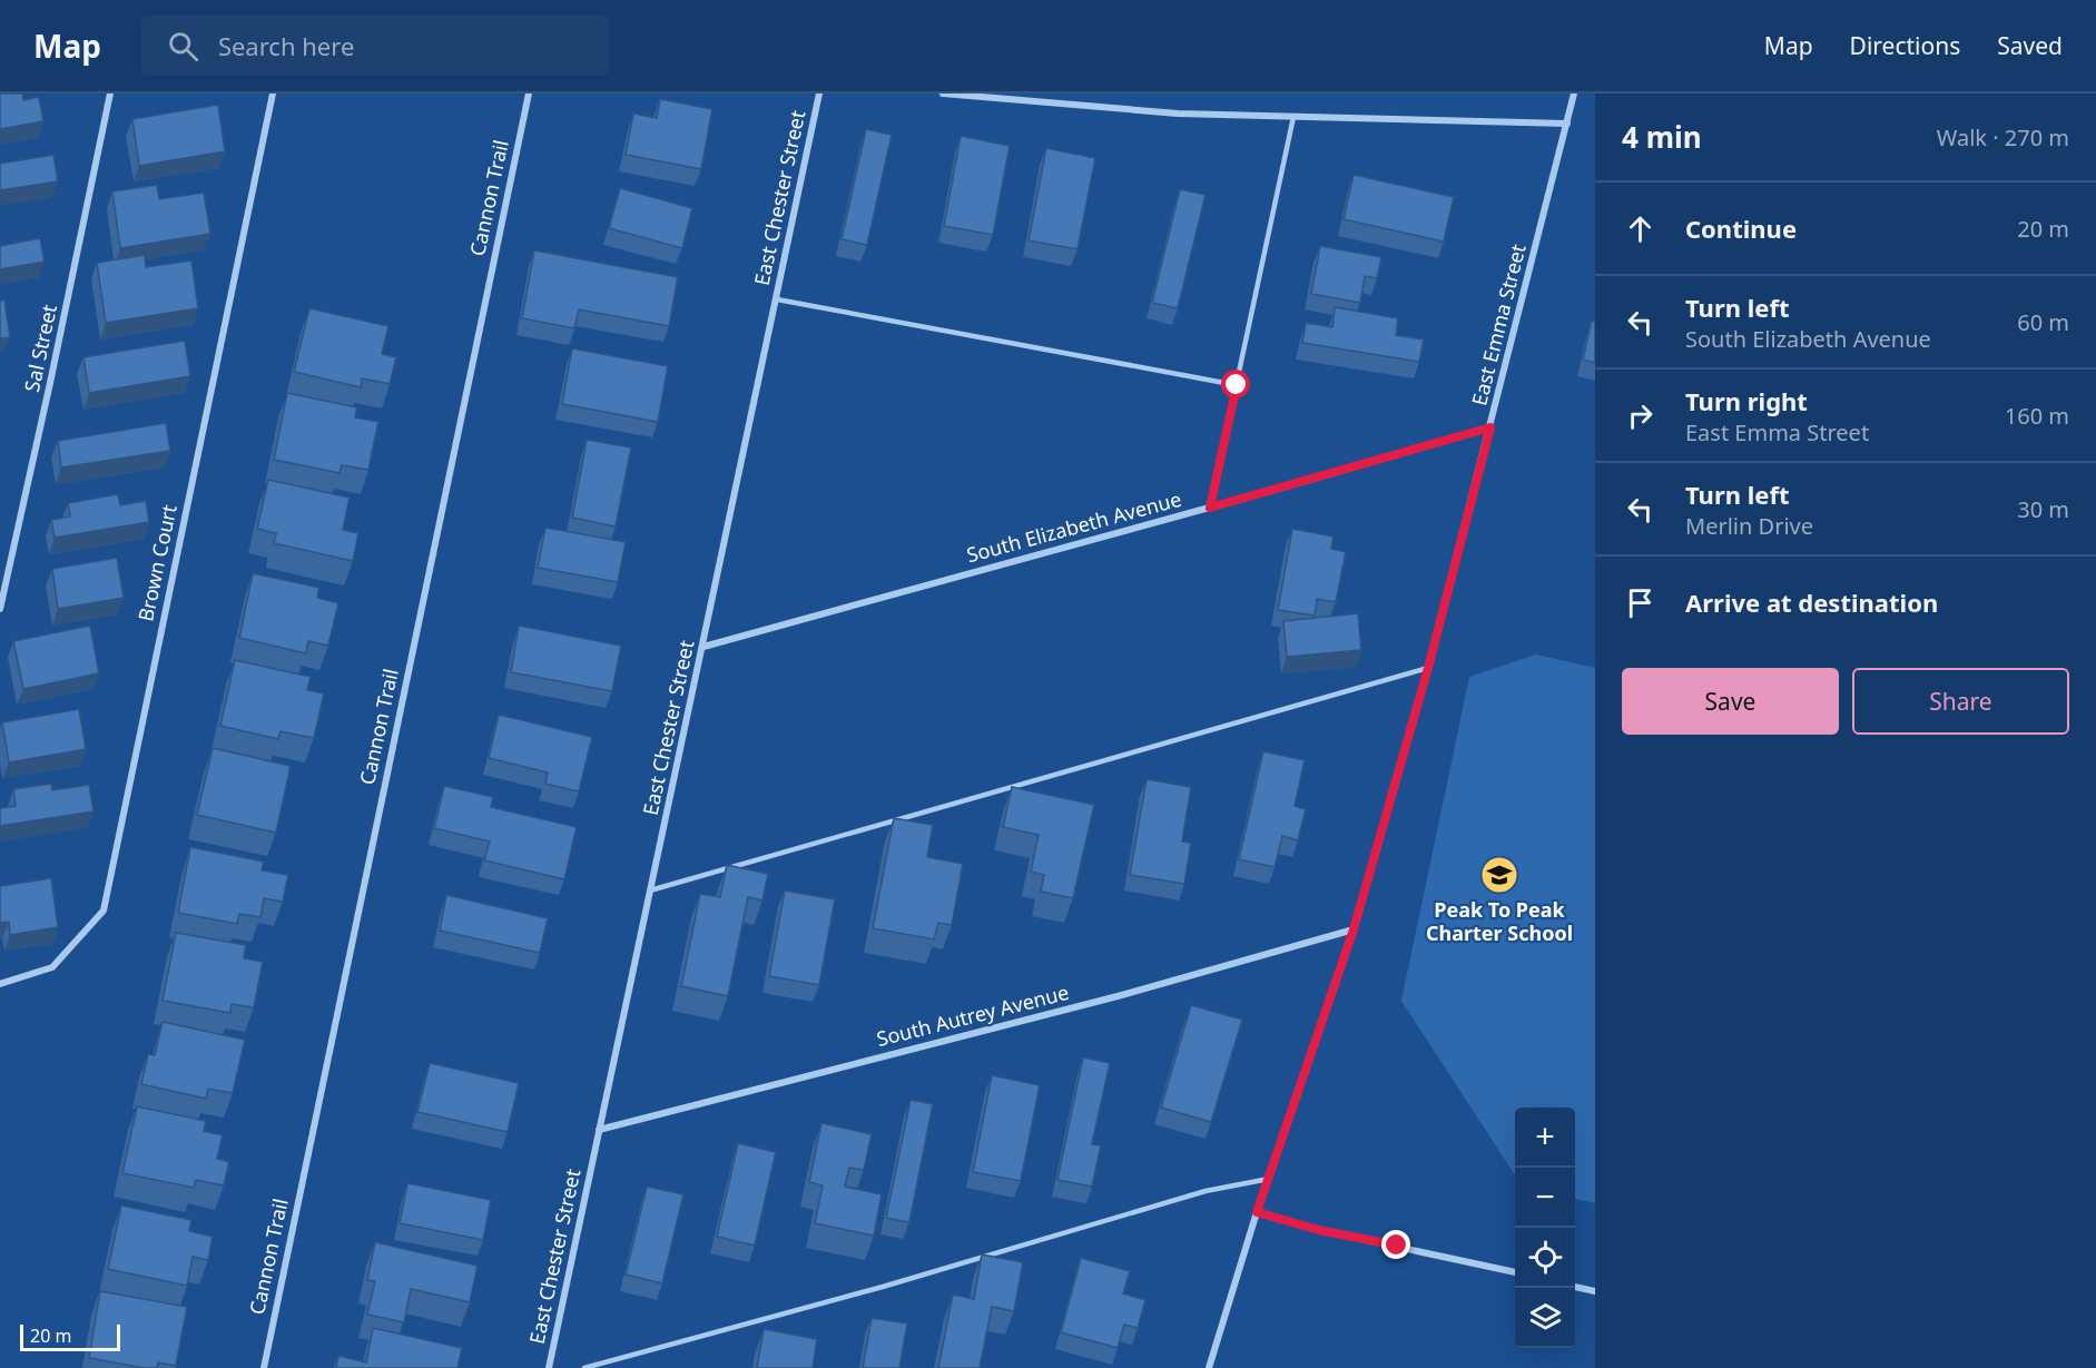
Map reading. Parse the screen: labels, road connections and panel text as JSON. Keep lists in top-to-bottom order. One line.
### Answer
{"streets":{"street":["Cannon Trail","East Chester Street","East Emma Street","Sal Street","South Elizabeth Avenue","Brown Court","South Autrey Avenue"]},"crossings":[["East Chester Street","South Elizabeth Avenue"],["East Chester Street","South Autrey Avenue"],["East Emma Street","South Elizabeth Avenue"],["East Emma Street","South Autrey Avenue"]],"places":{"school or university":["Peak To Peak Charter School"]},"scale_bar":"20 m","page":{"header":"Map","search":"Search here","nav":["Map","Directions","Saved"],"heading":["4 min","Walk · 270 m"],"list":[["Continue","20 m"],["Turn left","South Elizabeth Avenue","60 m"],["Turn right","East Emma Street","160 m"],["Turn left","Merlin Drive","30 m"],"Arrive at destination"],"buttons":["Save","Share"],"map_buttons":["+","−"],"scale":"20 m"}}
